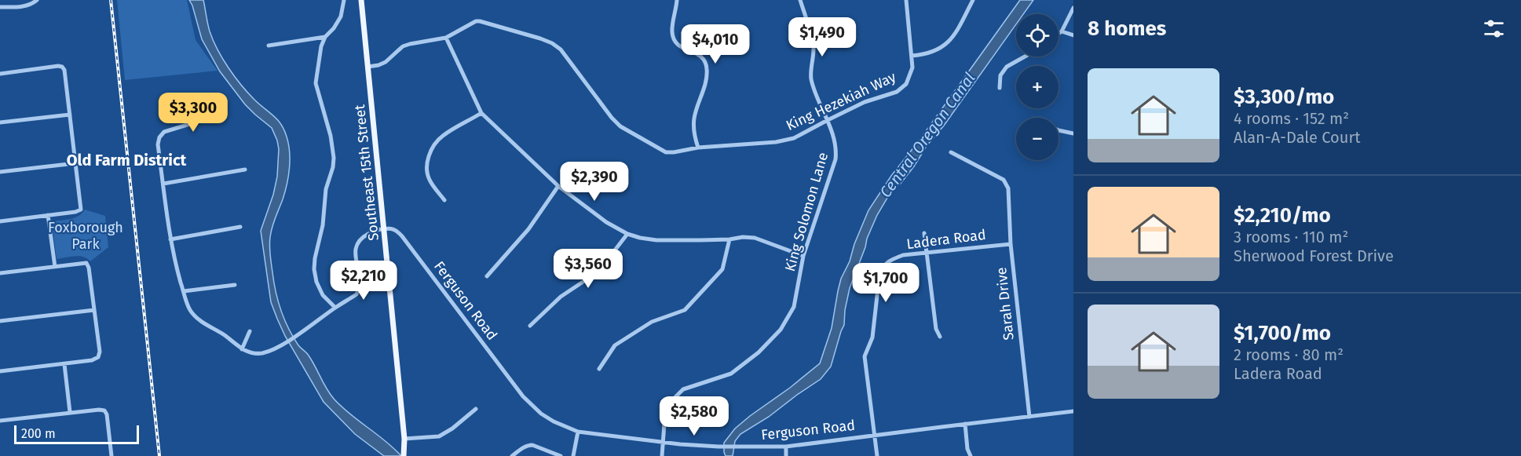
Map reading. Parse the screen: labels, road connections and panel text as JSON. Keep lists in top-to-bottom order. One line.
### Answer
{"streets":{"main road":["Southeast 15th Street"],"street":["King Hezekiah Way","King Solomon Lane","Ladera Road","Ferguson Road","Sarah Drive"]},"crossings":[["King Hezekiah Way","Southeast 15th Street"],["King Hezekiah Way","King Solomon Lane"],["Southeast 15th Street","Ferguson Road"],["King Solomon Lane","Ferguson Road"],["Ladera Road","Ferguson Road"],["Ladera Road","Sarah Drive"],["Ferguson Road","Sarah Drive"]],"districts":["Old Farm District"],"water":["Central Oregon Canal"],"parks":["Foxborough Park"],"scale_bar":"200 m","page":{"heading":"8 homes","map_buttons":["+","−"],"price":["$1,490","$4,010","$3,300","$2,390","$3,560","$2,210","$1,700","$2,580"],"list":[{"name":"$3,300/mo","note":"4 rooms · 152 m² · Alan-A-Dale Court"},{"name":"$2,210/mo","note":"3 rooms · 110 m² · Sherwood Forest Drive"},{"name":"$1,700/mo","note":"2 rooms · 80 m² · Ladera Road"}],"scale":"200 m"}}
